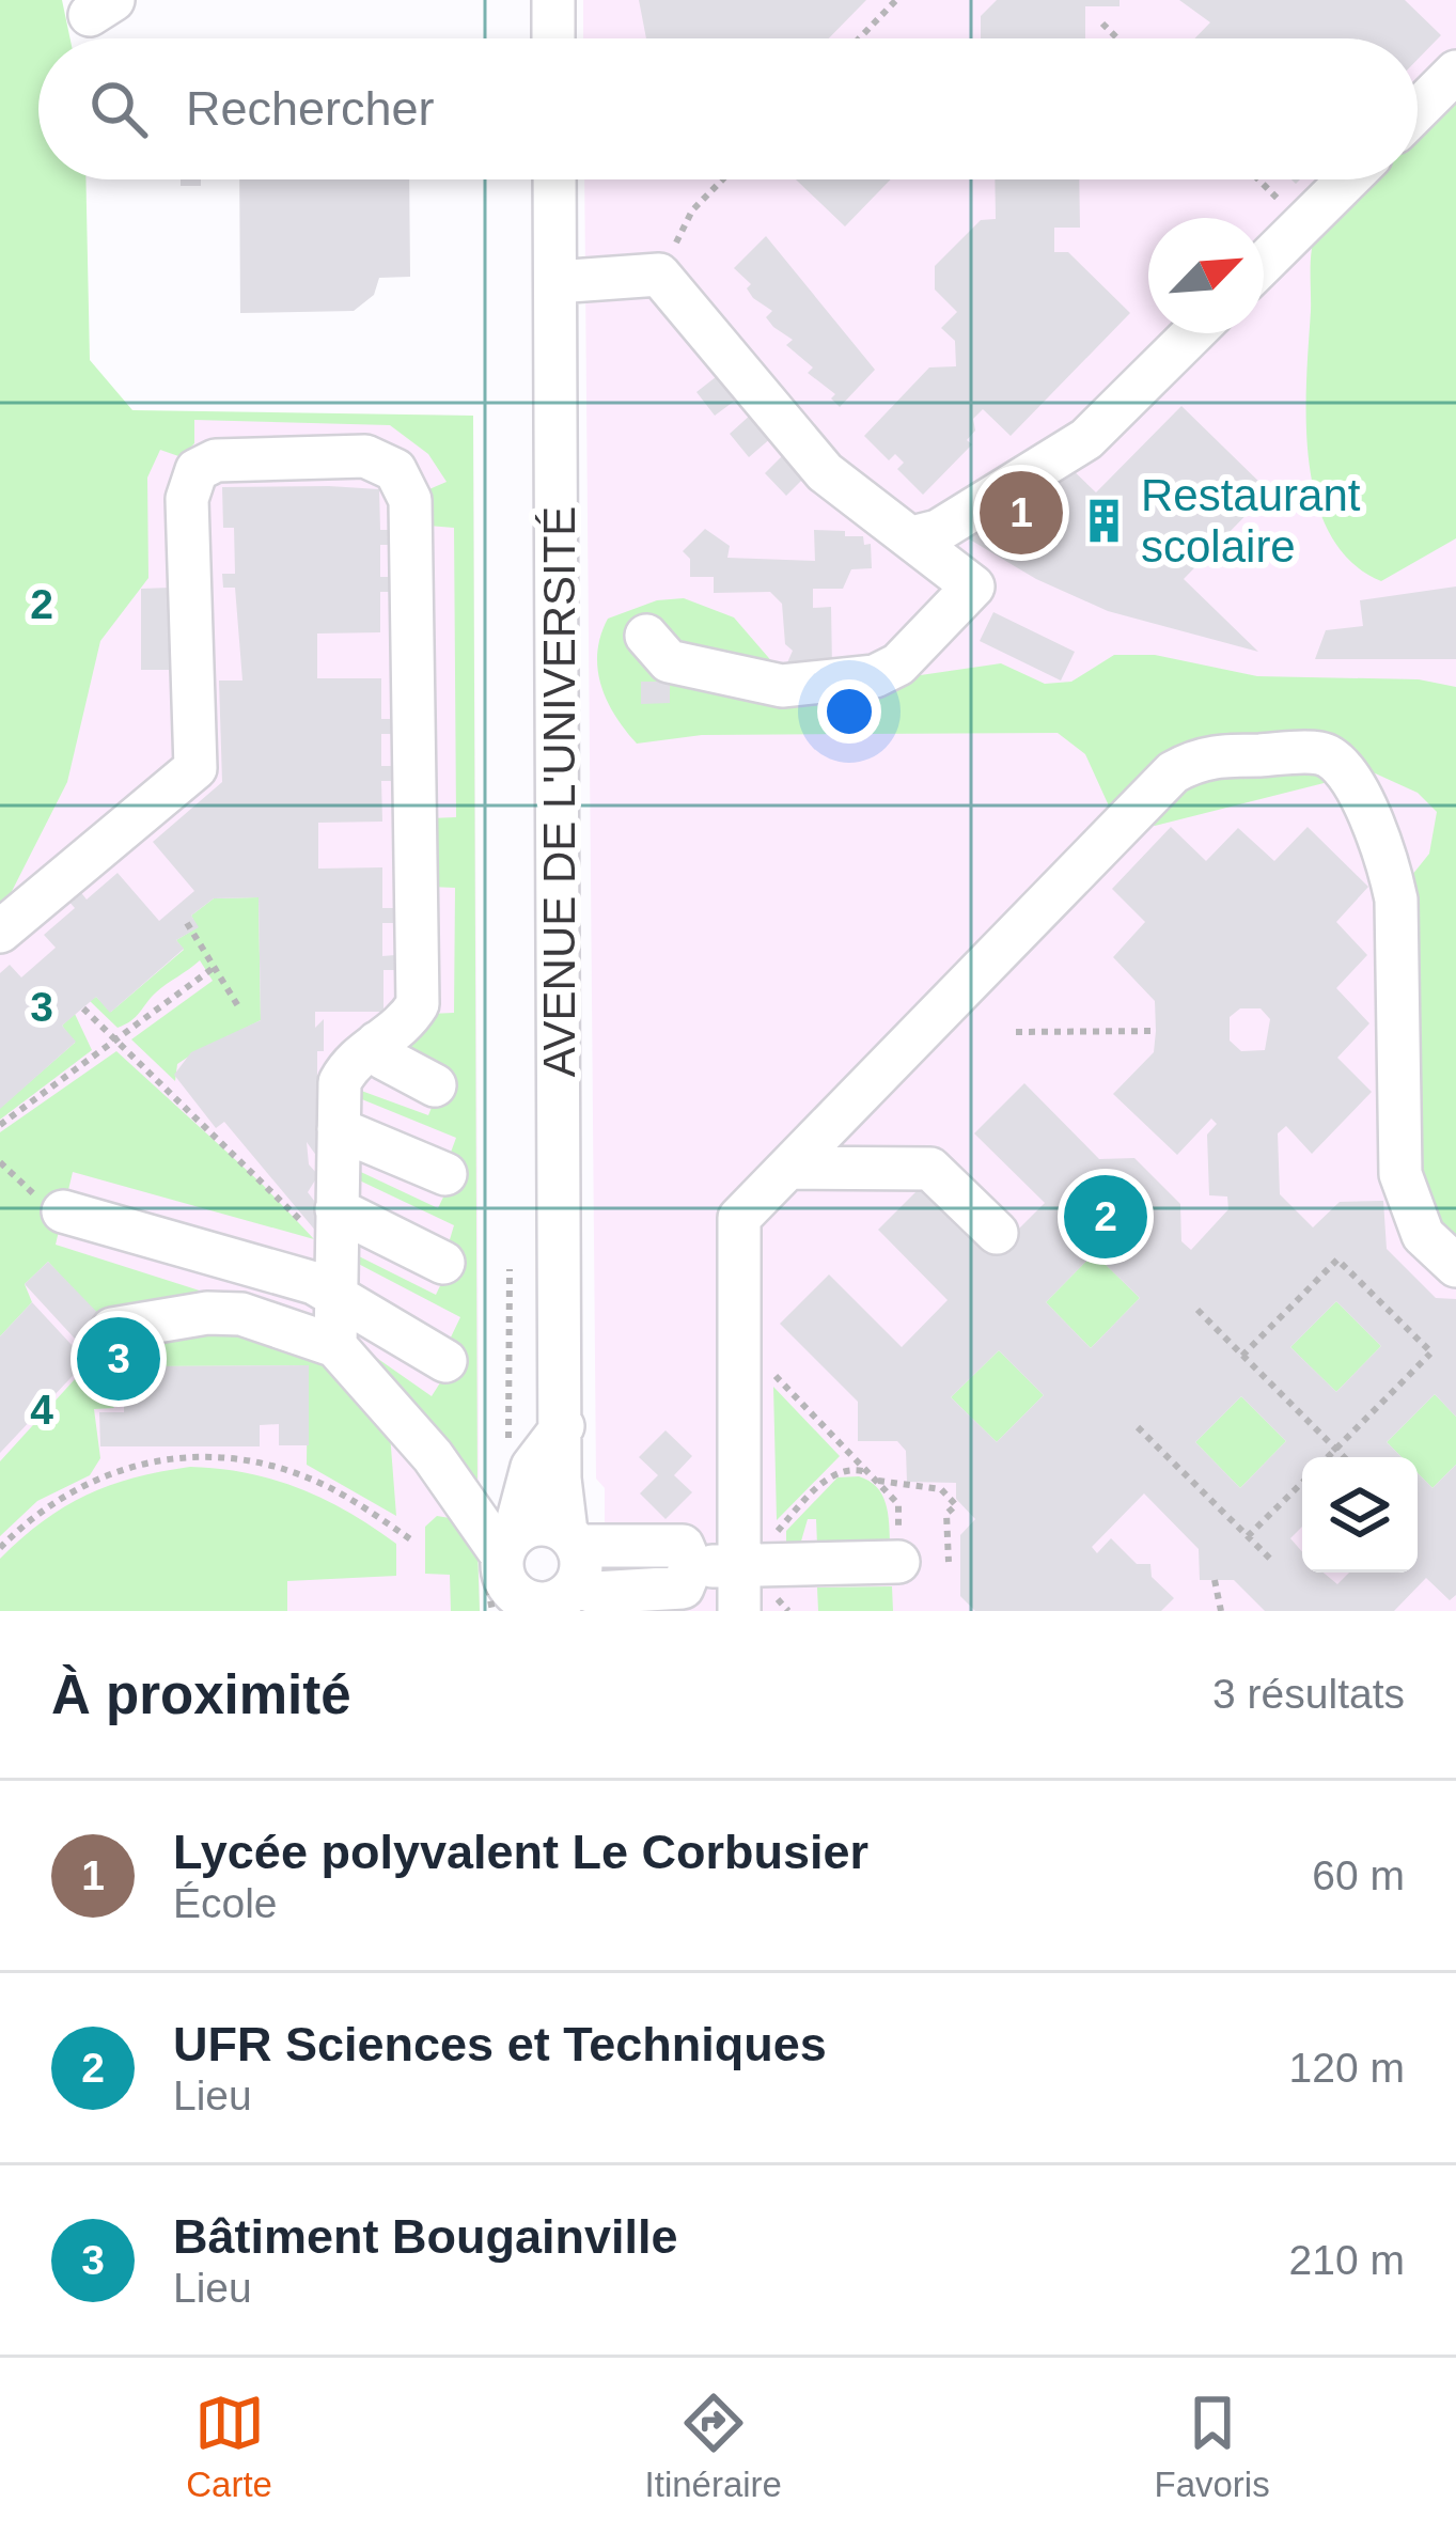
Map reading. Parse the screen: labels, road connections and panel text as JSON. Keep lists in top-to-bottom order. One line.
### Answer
{"streets":{"street":["AVENUE DE L'UNIVERSITÉ"]},"places":{"building":["Restaurant scolaire"]},"north":"top right","page":{"search":"Rechercher","pins":["1","2","3"],"heading":["À proximité","3 résultats"],"list":[{"mark":"1","name":"Lycée polyvalent Le Corbusier","note":"École","value":"60 m"},{"mark":"2","name":"UFR Sciences et Techniques","note":"Lieu","value":"120 m"},{"mark":"3","name":"Bâtiment Bougainville","note":"Lieu","value":"210 m"}],"nav":["Carte","Itinéraire","Favoris"]},"grid":{"rows":["2","3","4"]}}
